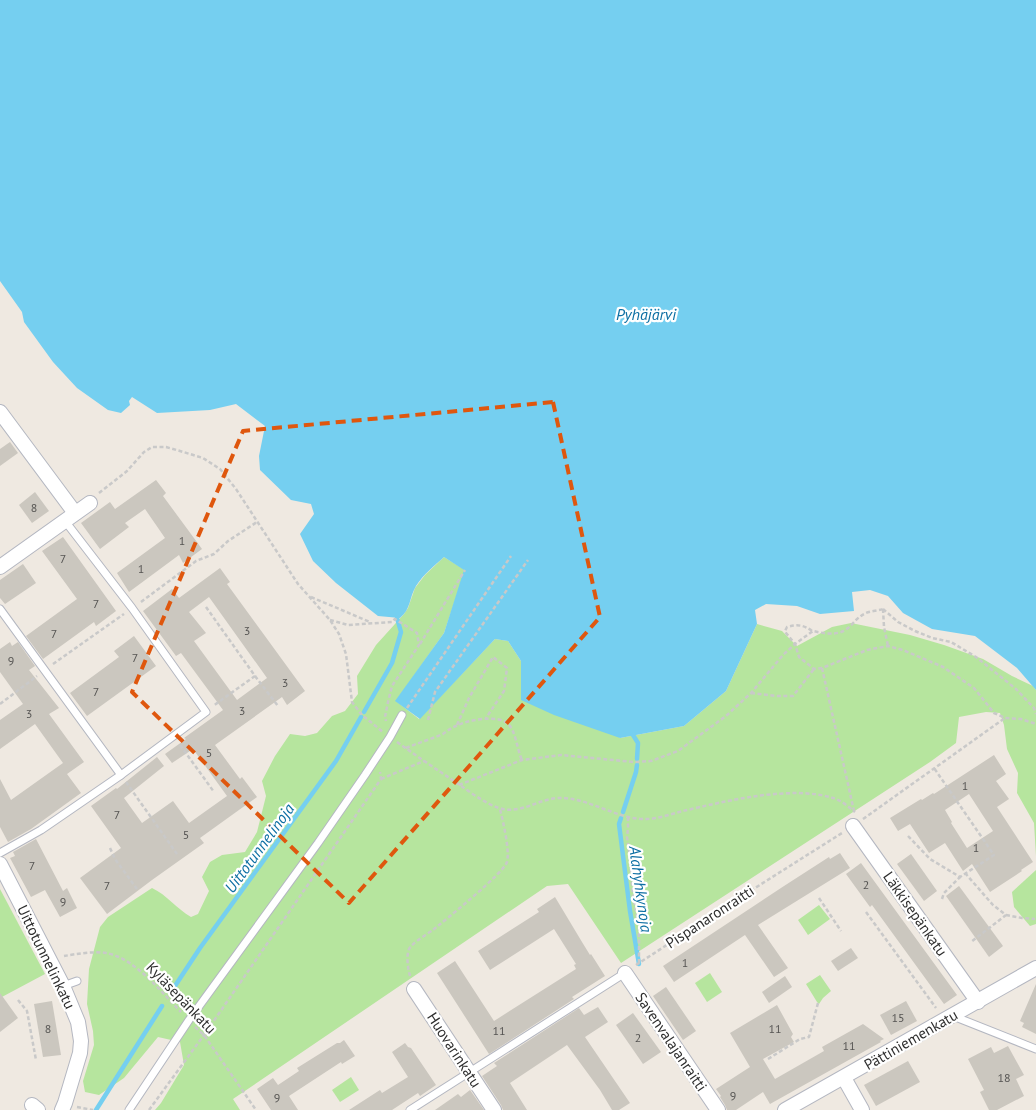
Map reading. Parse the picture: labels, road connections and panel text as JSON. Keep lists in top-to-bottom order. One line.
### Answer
{"streets":{"street":["Läkkisepänkatu","Uittotunnelinkatu","Pättiniemenkatu","Savenvalajanraitti","Huovarinkatu"],"path":["Pispanaronraitti","Kyläsepänkatu"]},"crossings":[["Läkkisepänkatu","Pispanaronraitti"],["Läkkisepänkatu","Pättiniemenkatu"],["Pispanaronraitti","Savenvalajanraitti"]],"water":["Pyhäjärvi","Uittotunnelinoja","Alahyhkynoja"],"house_numbers":["8","1","7","1","7","3","7","7","9","3","7","3","3","5","1","7","5","1","7","2","7","9","1","15","8","11","11","2","11","18","9","9"]}
